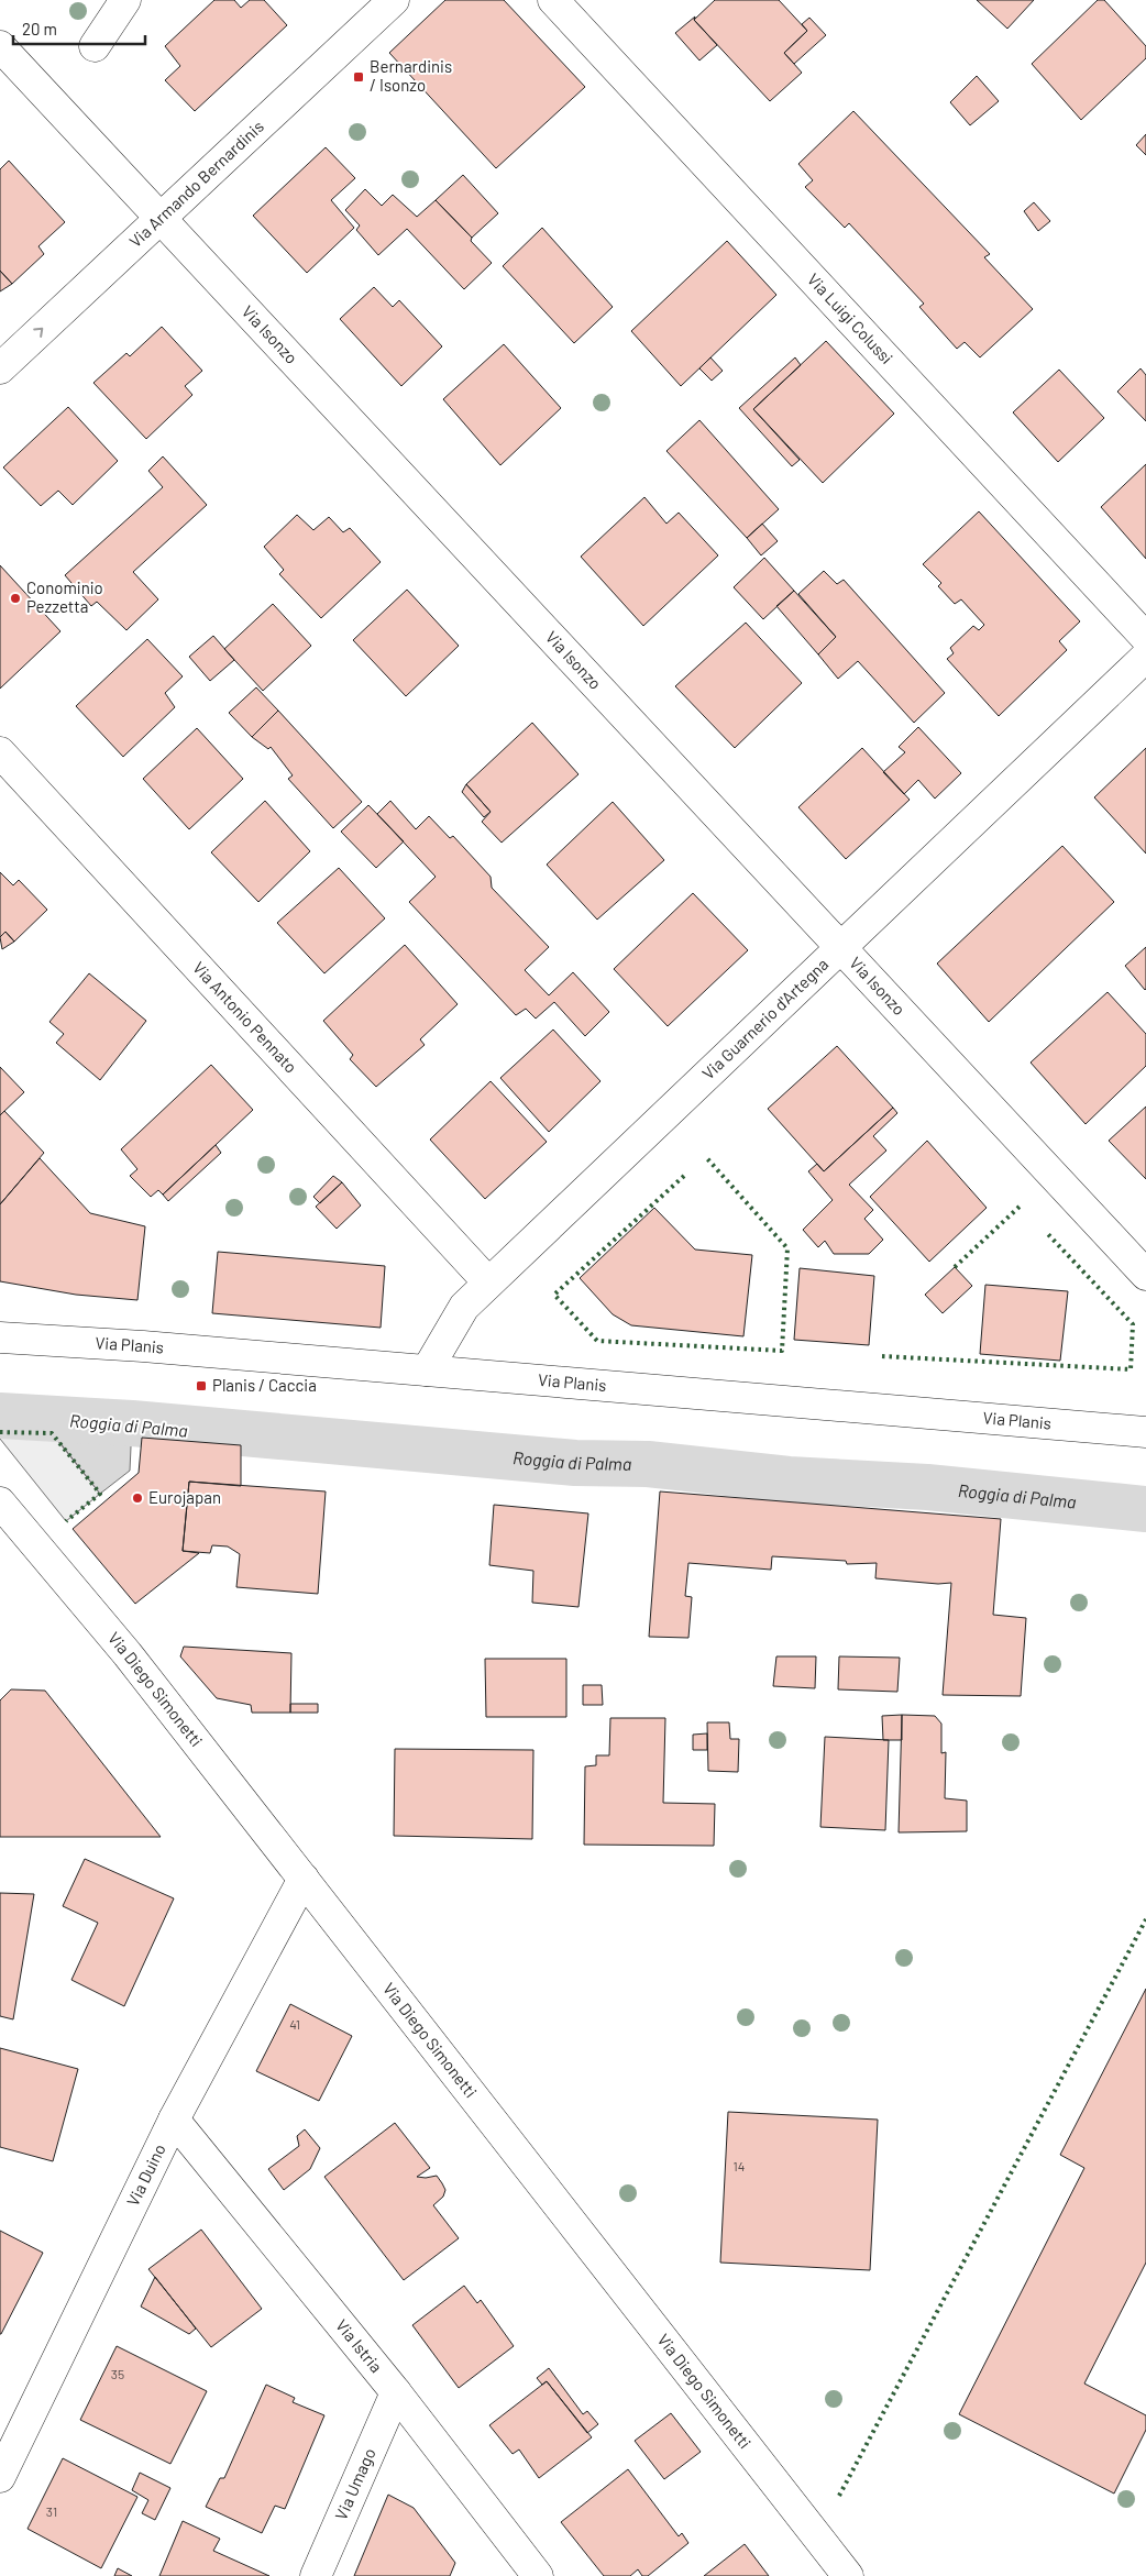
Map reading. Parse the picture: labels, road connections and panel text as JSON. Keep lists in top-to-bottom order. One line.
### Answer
{"streets":{"street":["Via Armando Bernardinis","Via Luigi Colussi","Via Isonzo","Via Antonio Pennato","Via Guarnerio d'Artegna","Via Planis","Via Diego Simonetti","Via Duino","Via Istria","Via Umago"]},"crossings":[["Via Armando Bernardinis","Via Isonzo"],["Via Isonzo","Via Guarnerio d'Artegna"],["Via Antonio Pennato","Via Guarnerio d'Artegna"],["Via Guarnerio d'Artegna","Via Planis"],["Via Diego Simonetti","Via Duino"],["Via Duino","Via Istria"],["Via Istria","Via Umago"]],"one_way":["Via Armando Bernardinis"],"water":["Roggia di Palma"],"places":{"transit":["Bernardinis / Isonzo","Planis / Caccia"],"other":["Conominio Pezzetta","Eurojapan"]},"house_numbers":["41","14","35","31"],"scale_bar":"20 m"}
